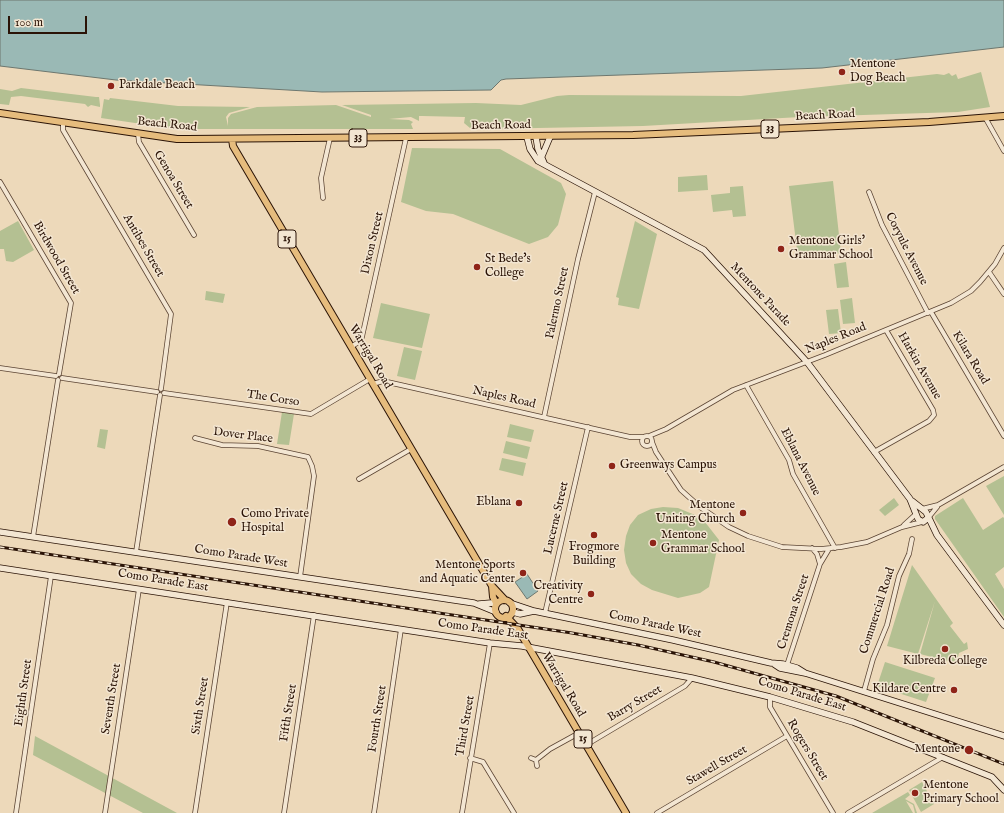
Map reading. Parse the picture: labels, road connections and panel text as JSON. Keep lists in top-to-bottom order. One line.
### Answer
{"streets":{"main road":["Beach Road","33","15","Warrigal Road"],"street":["Genoa Street","Dixon Street","Antibes Street","Coryule Avenue","Birdwood Street","Mentone Parade","Palermo Street","Naples Road","Kilara Road","Harkin Avenue","The Corso","Dover Place","Eblana Avenue","Lucerne Street","Como Parade West","Como Parade East","Commercial Road","Cremona Street","Eighth Street","Seventh Street","Barry Street","Sixth Street","Fifth Street","Fourth Street","Third Street","Rogers Street","Stawell Street"]},"crossings":[["Beach Road","Genoa Street"],["Beach Road","Dixon Street"],["Beach Road","Antibes Street"],["Beach Road","Mentone Parade"],["Beach Road","Warrigal Road"],["15","Warrigal Road"],["15","Como Parade West"],["Dixon Street","Warrigal Road"],["Antibes Street","The Corso"],["Antibes Street","Como Parade West"],["Coryule Avenue","Naples Road"],["Coryule Avenue","Kilara Road"],["Birdwood Street","The Corso"],["Birdwood Street","Como Parade West"],["Mentone Parade","Palermo Street"],["Mentone Parade","Naples Road"],["Mentone Parade","Harkin Avenue"],["Palermo Street","Naples Road"],["Naples Road","Warrigal Road"],["Naples Road","Kilara Road"],["Naples Road","Harkin Avenue"],["Naples Road","The Corso"],["Naples Road","Eblana Avenue"],["Naples Road","Lucerne Street"],["Warrigal Road","The Corso"],["Warrigal Road","Como Parade West"],["Warrigal Road","Como Parade East"],["Warrigal Road","Barry Street"],["Dover Place","Como Parade West"],["Lucerne Street","Como Parade West"],["Como Parade West","Commercial Road"],["Como Parade West","Cremona Street"],["Como Parade East","Eighth Street"],["Como Parade East","Seventh Street"],["Como Parade East","Barry Street"],["Como Parade East","Sixth Street"],["Como Parade East","Fifth Street"],["Como Parade East","Fourth Street"],["Como Parade East","Third Street"],["Como Parade East","Rogers Street"],["Rogers Street","Stawell Street"]],"places":["Mentone Dog Beach","Parkdale Beach","Mentone Girls' Grammar School","St Bede's College","Greenways Campus","Eblana","Mentone Uniting Church","Como Private Hospital","Frogmore Building","Mentone Grammar School","Mentone Sports and Aquatic Center","Creativity Centre","Kilbreda College","Kildare Centre","Mentone","Mentone Primary School"],"scale_bar":"100 m"}
